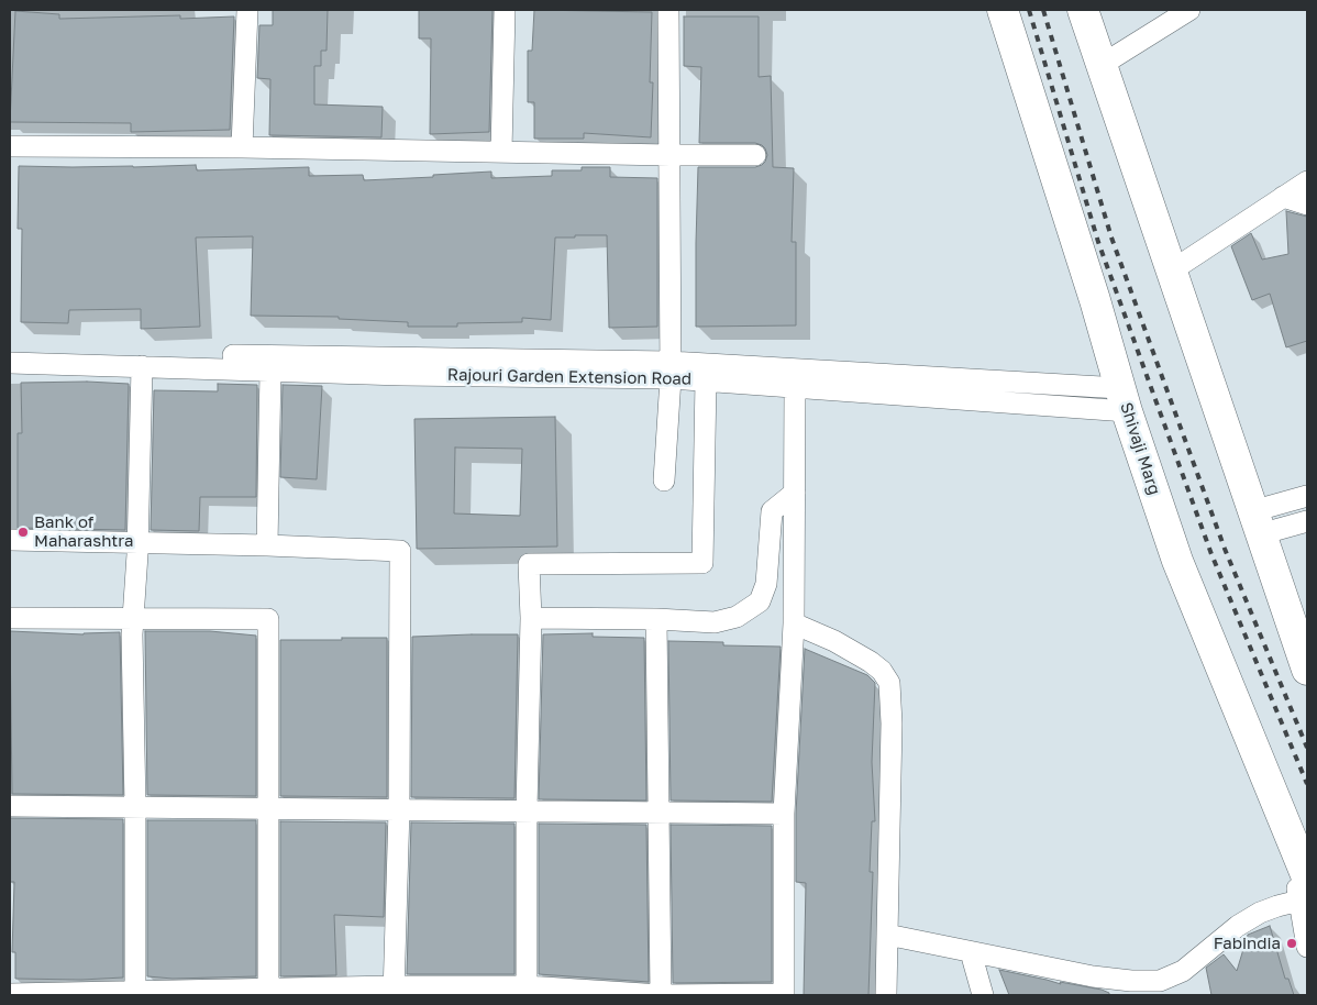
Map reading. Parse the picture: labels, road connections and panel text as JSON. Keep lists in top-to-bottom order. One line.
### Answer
{"streets":{"main road":["Shivaji Marg"],"street":["Rajouri Garden Extension Road"]},"crossings":[["Rajouri Garden Extension Road","Shivaji Marg"]],"places":["Bank of Maharashtra","Fabindia"]}
